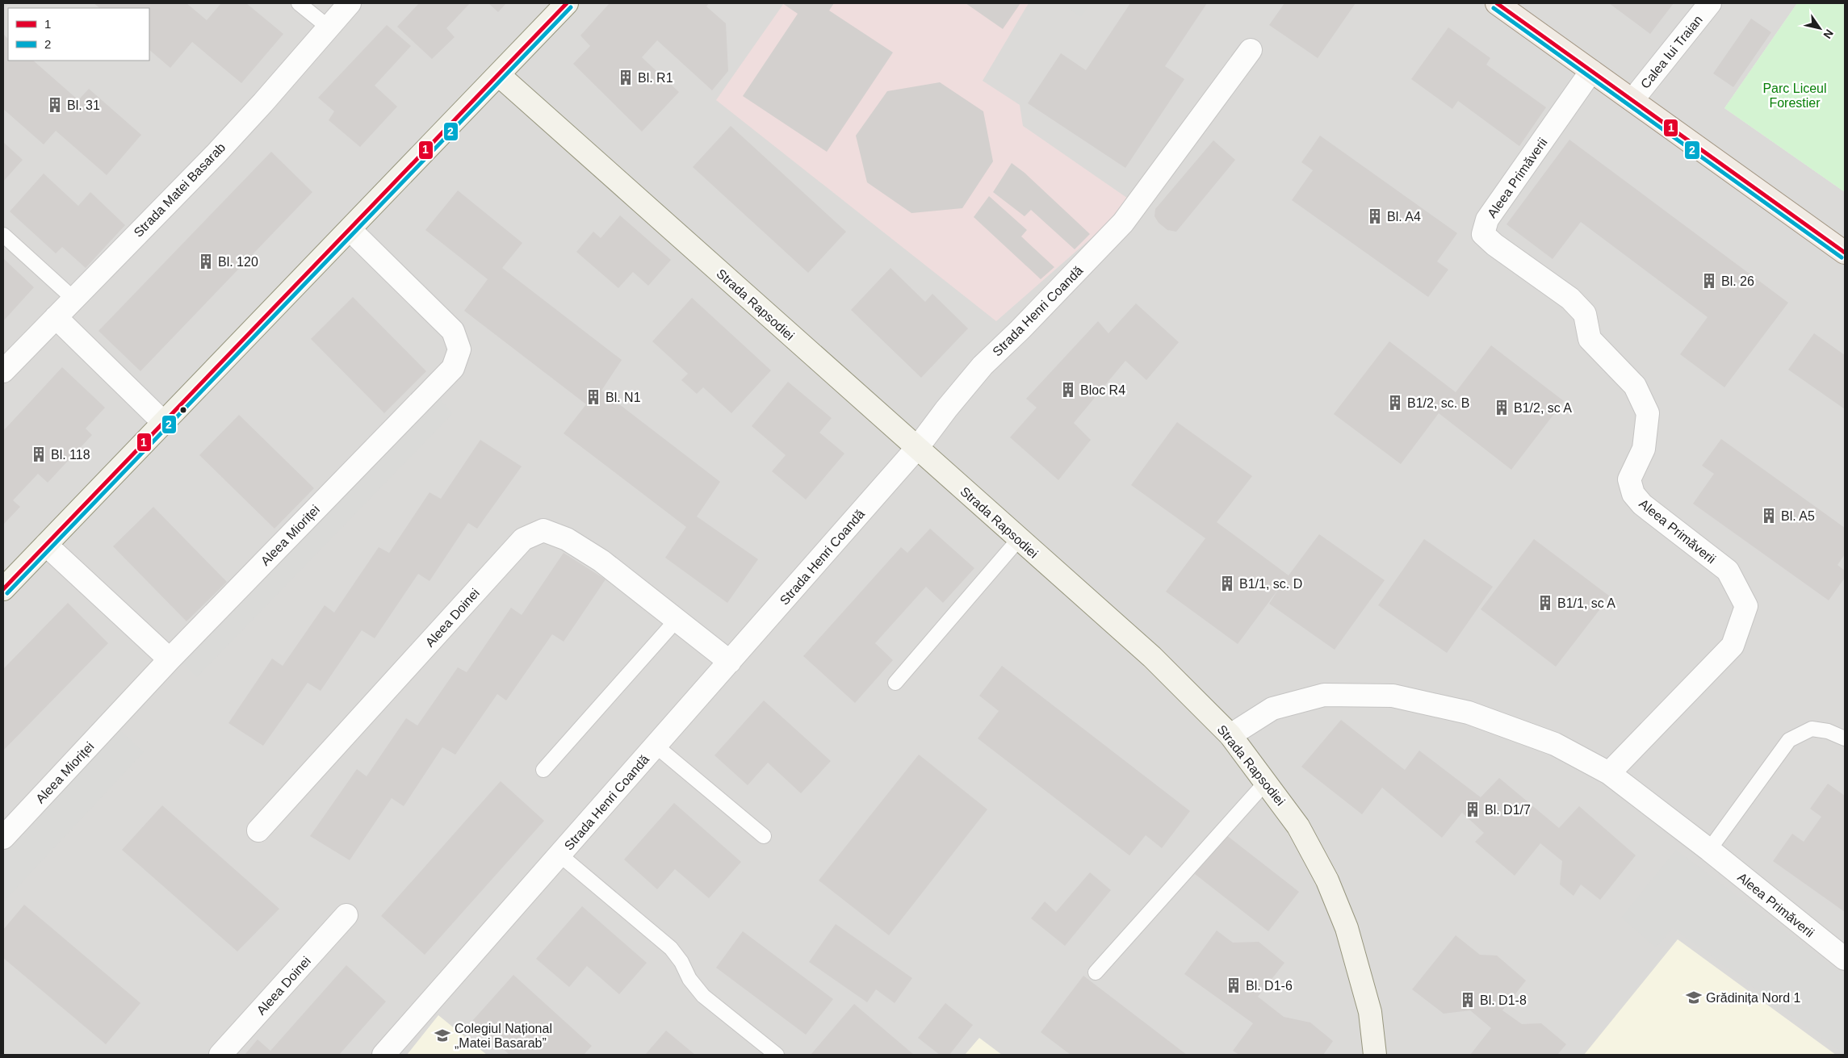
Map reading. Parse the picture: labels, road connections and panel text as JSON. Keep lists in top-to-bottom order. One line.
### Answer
{"streets":{"main road":["Calea lui Traian"],"street":["Aleea Primăverii","Strada Matei Basarab","Strada Rapsodiei","Strada Henri Coandă","Aleea Mioriței","Aleea Doinei"]},"crossings":[["Calea lui Traian","Aleea Primăverii"],["Aleea Primăverii","Strada Rapsodiei"],["Strada Rapsodiei","Strada Henri Coandă"],["Strada Henri Coandă","Aleea Doinei"]],"parks":["Parc Liceul Forestier"],"places":{"building":["Bl. R1","Bl. 31","Bl. A4","Bl. 120","Bl. 26","Bloc R4","Bl. N1","B1/2, sc. B","B1/2, sc A","Bl. 118","Bl. A5","B1/1, sc. D","B1/1, sc A","Bl. D1/7","Bl. D1-6","Bl. D1-8"],"school or university":["Grădinița Nord 1","Colegiul Național „Matei Basarab”"]},"lines":["transit line 1","transit line 2"],"legend":["1","2"],"north":"bottom right"}
